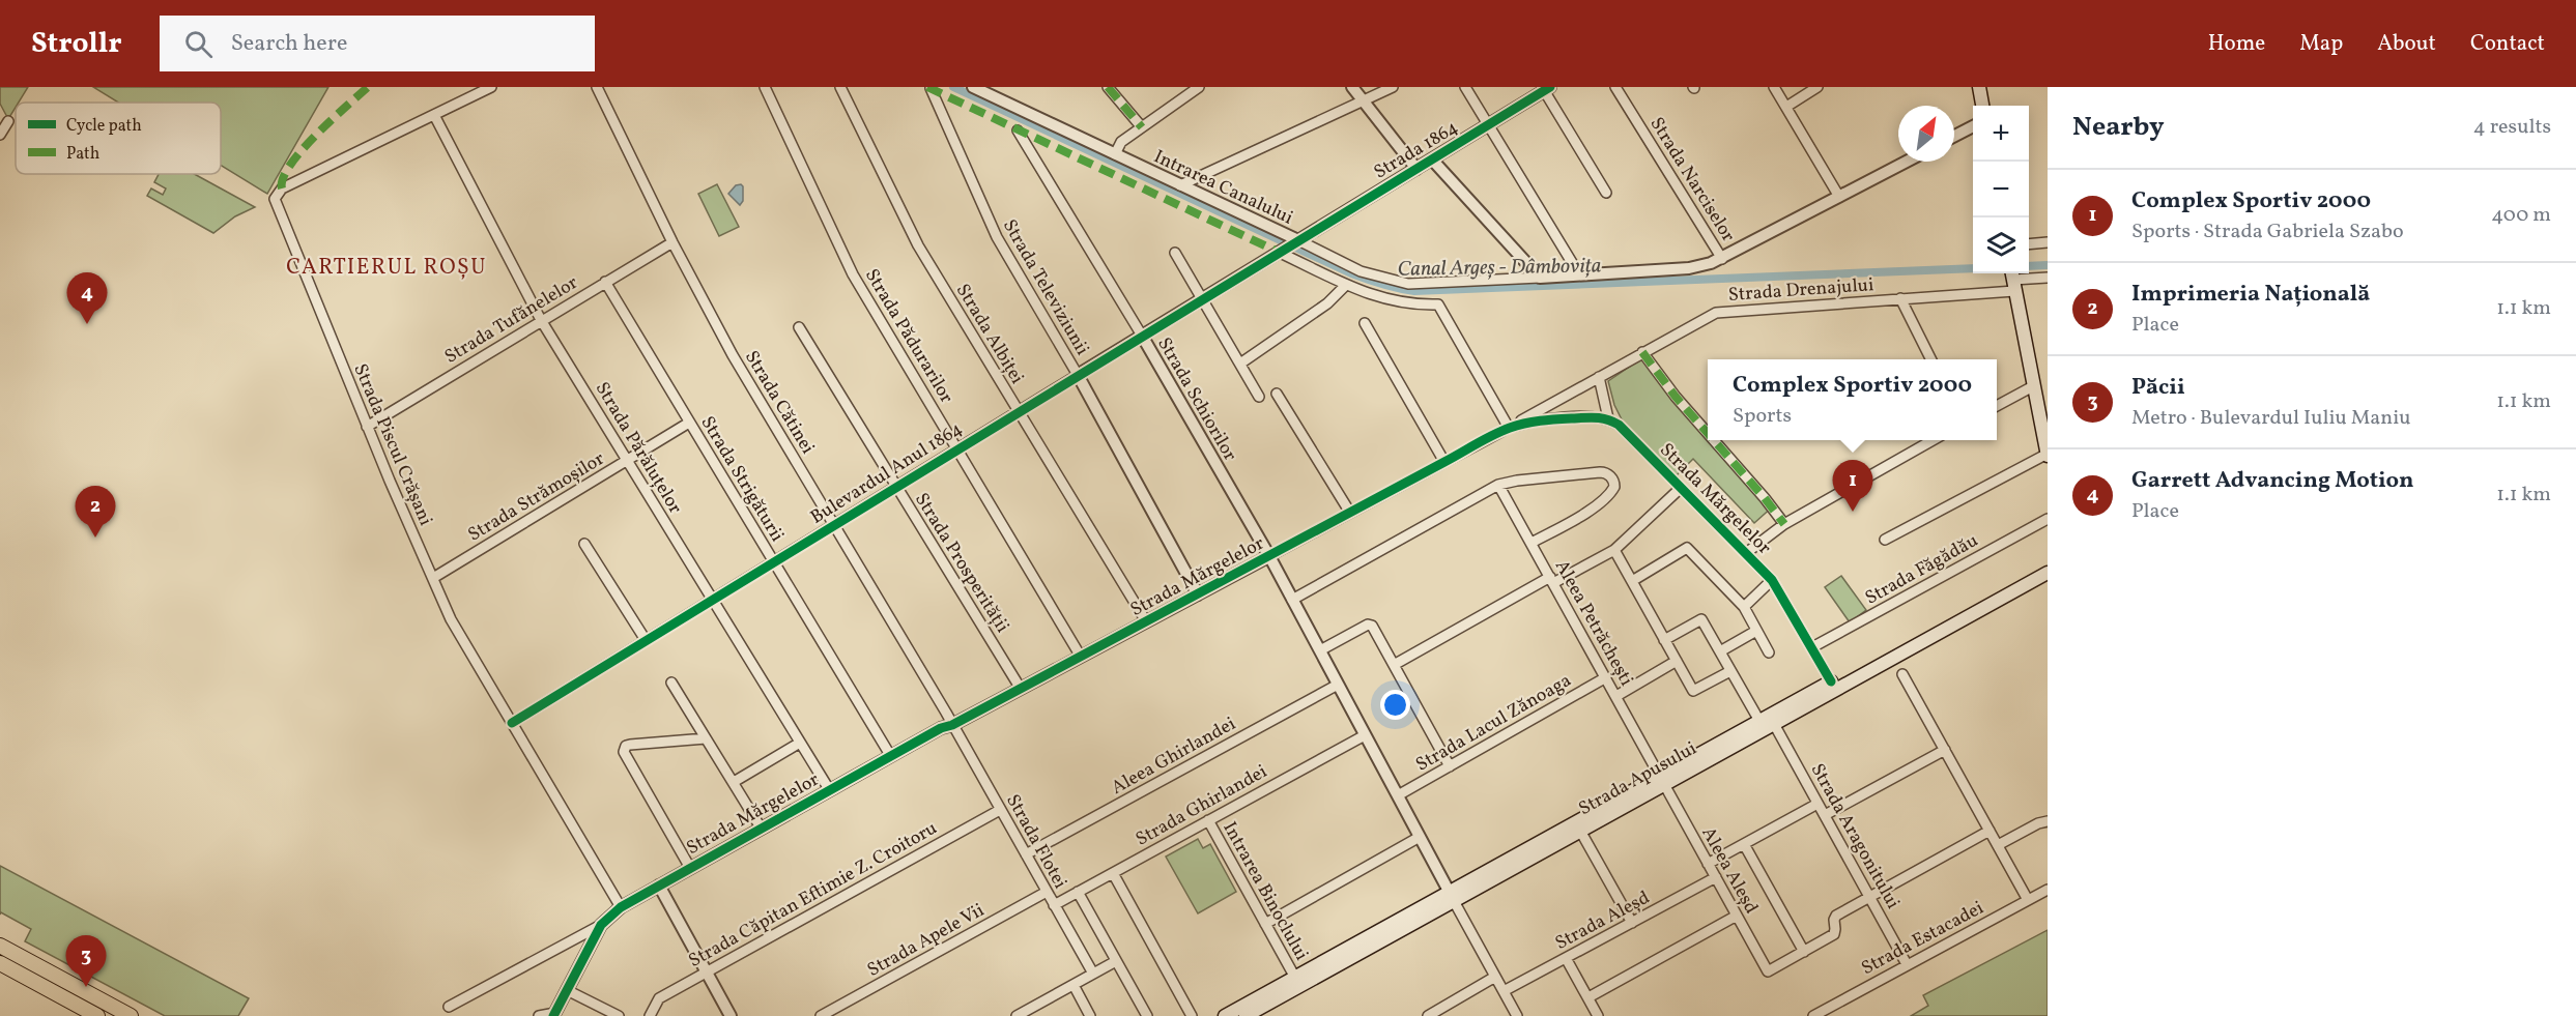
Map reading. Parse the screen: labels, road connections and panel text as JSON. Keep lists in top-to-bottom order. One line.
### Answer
{"streets":{"main road":["Strada Apusului"],"street":["Strada 1864","Strada Narciselor","Intrarea Canalului","Strada Televiziunii","Strada Drenajului","Strada Tufănelelor","Strada Albiței","Strada Pădurarilor","Strada Schiorilor","Strada Cătinei","Strada Piscul Crășani","Strada Părăluțelor","Bulevardul Anul 1864","Strada Strigăturii","Strada Strămoșilor","Strada Mărgelelor","Strada Prosperității","Strada Făgădău","Aleea Petrăchești","Strada Lacul Zănoaga","Aleea Ghirlandei","Strada Ghirlandei","Strada Aragonitului","Strada Flotei","Aleea Aleșd","Intrarea Binoclului","Strada Căpitan Eftimie Z. Croitoru","Strada Aleșd","Strada Estacadei","Strada Apele Vii"]},"crossings":[["Strada 1864","Intrarea Canalului"],["Strada 1864","Bulevardul Anul 1864"],["Strada Narciselor","Intrarea Canalului"],["Strada Televiziunii","Bulevardul Anul 1864"],["Strada Televiziunii","Strada Mărgelelor"],["Strada Drenajului","Strada Mărgelelor"],["Strada Tufănelelor","Strada Cătinei"],["Strada Tufănelelor","Strada Piscul Crășani"],["Strada Tufănelelor","Strada Părăluțelor"],["Strada Tufănelelor","Strada Strigăturii"],["Strada Albiței","Bulevardul Anul 1864"],["Strada Albiței","Strada Mărgelelor"],["Strada Pădurarilor","Bulevardul Anul 1864"],["Strada Pădurarilor","Strada Mărgelelor"],["Strada Schiorilor","Bulevardul Anul 1864"],["Strada Schiorilor","Strada Mărgelelor"],["Strada Cătinei","Bulevardul Anul 1864"],["Strada Cătinei","Strada Mărgelelor"],["Strada Cătinei","Strada Flotei"],["Strada Piscul Crășani","Strada Părăluțelor"],["Strada Piscul Crășani","Bulevardul Anul 1864"],["Strada Piscul Crășani","Strada Strămoșilor"],["Strada Piscul Crășani","Strada Mărgelelor"],["Strada Părăluțelor","Bulevardul Anul 1864"],["Strada Părăluțelor","Strada Strămoșilor"],["Strada Părăluțelor","Strada Mărgelelor"],["Bulevardul Anul 1864","Strada Strigăturii"],["Bulevardul Anul 1864","Strada Prosperității"],["Strada Strigăturii","Strada Strămoșilor"],["Strada Strigăturii","Strada Mărgelelor"],["Strada Mărgelelor","Strada Prosperității"],["Strada Mărgelelor","Strada Făgădău"],["Strada Mărgelelor","Strada Apusului"],["Strada Mărgelelor","Strada Flotei"],["Aleea Petrăchești","Strada Lacul Zănoaga"],["Aleea Petrăchești","Strada Apusului"],["Aleea Petrăchești","Aleea Aleșd"],["Aleea Ghirlandei","Strada Flotei"],["Strada Apusului","Strada Aragonitului"],["Strada Apusului","Aleea Aleșd"],["Strada Apusului","Intrarea Binoclului"],["Strada Ghirlandei","Strada Flotei"],["Strada Ghirlandei","Intrarea Binoclului"],["Strada Aragonitului","Strada Estacadei"],["Strada Flotei","Strada Căpitan Eftimie Z. Croitoru"],["Strada Flotei","Strada Apele Vii"],["Aleea Aleșd","Strada Aleșd"]],"districts":["CARTIERUL ROȘU"],"water":["Canal Argeș - Dâmbovița"],"legend":["Cycle path","Path"],"north":"top right","page":{"header":"Strollr","search":"Search here","nav":["Home","Map","About","Contact"],"heading":["Nearby","4 results"],"map_buttons":["+","−"],"list":[{"mark":"1","name":"Complex Sportiv 2000","note":"Sports · Strada Gabriela Szabo","value":"400 m"},{"mark":"2","name":"Imprimeria Națională","note":"Place","value":"1.1 km"},{"mark":"3","name":"Păcii","note":"Metro · Bulevardul Iuliu Maniu","value":"1.1 km"},{"mark":"4","name":"Garrett Advancing Motion","note":"Place","value":"1.1 km"}],"pins":["4","1","2","3"],"popup":["Complex Sportiv 2000","Sports"]}}
